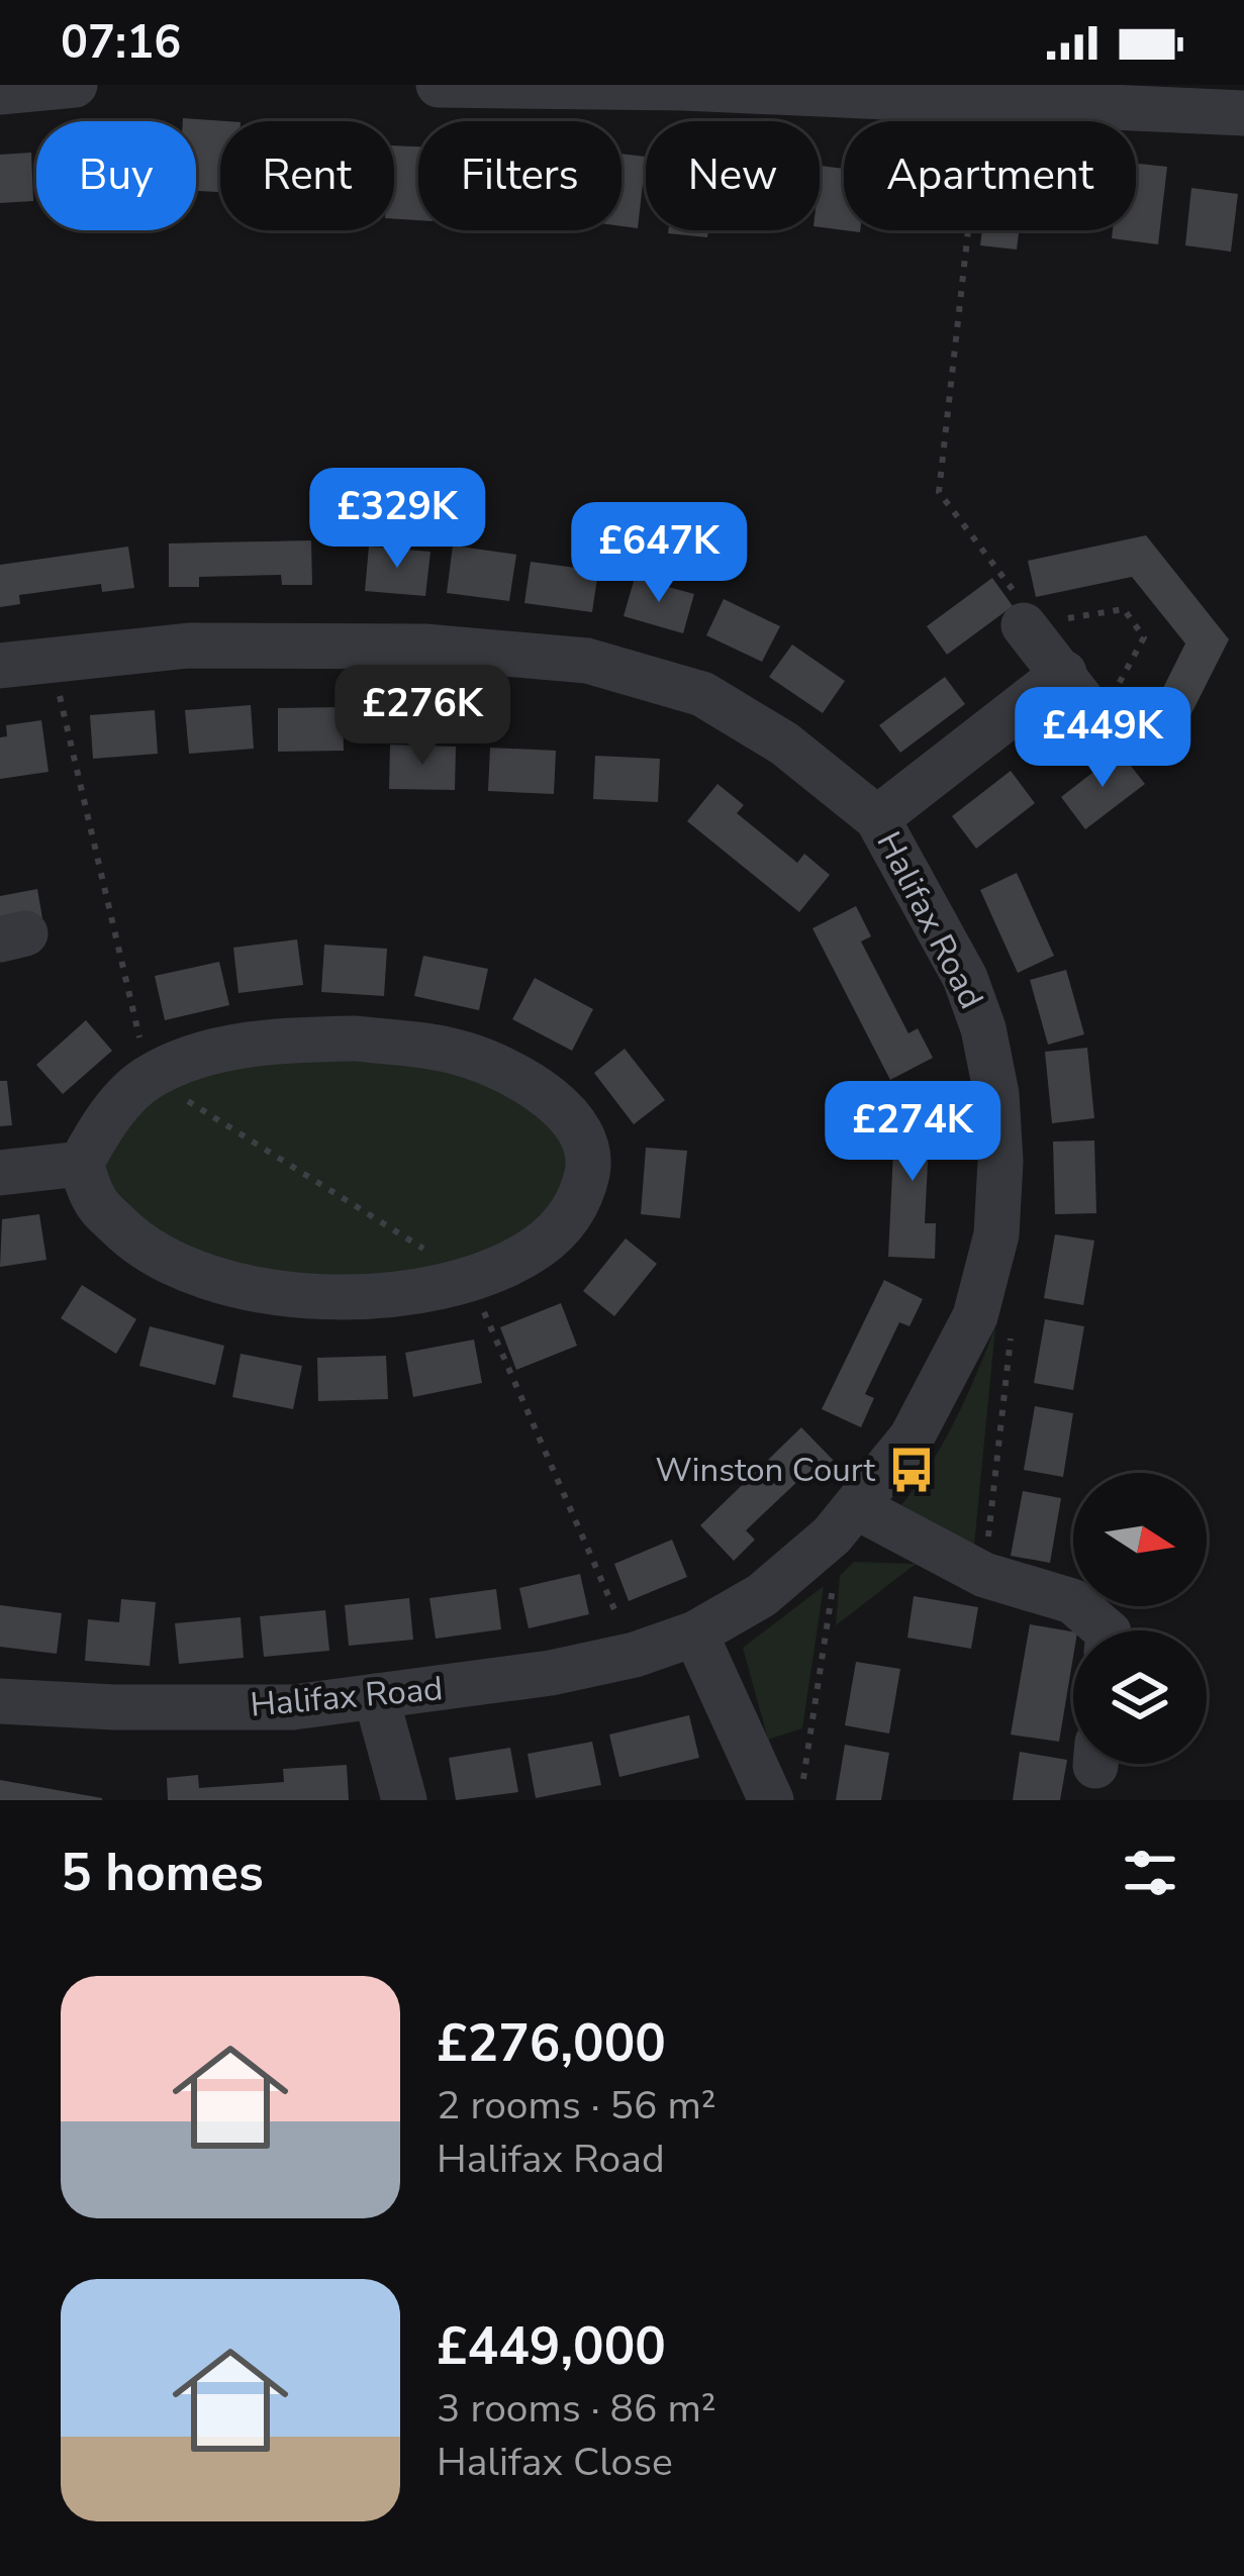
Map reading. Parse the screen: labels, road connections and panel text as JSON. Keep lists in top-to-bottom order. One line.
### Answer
{"streets":{"street":["Halifax Road"]},"places":{"bus stop":["Winston Court"]},"north":"right","page":{"status":"07:16","chip":["Buy","Rent","Filters","New","Apartment"],"price":["£329K","£647K","£276K","£449K","£274K"],"heading":"5 homes","list":[{"name":"£276,000","note":"2 rooms · 56 m² · Halifax Road"},{"name":"£449,000","note":"3 rooms · 86 m² · Halifax Close"}]}}
